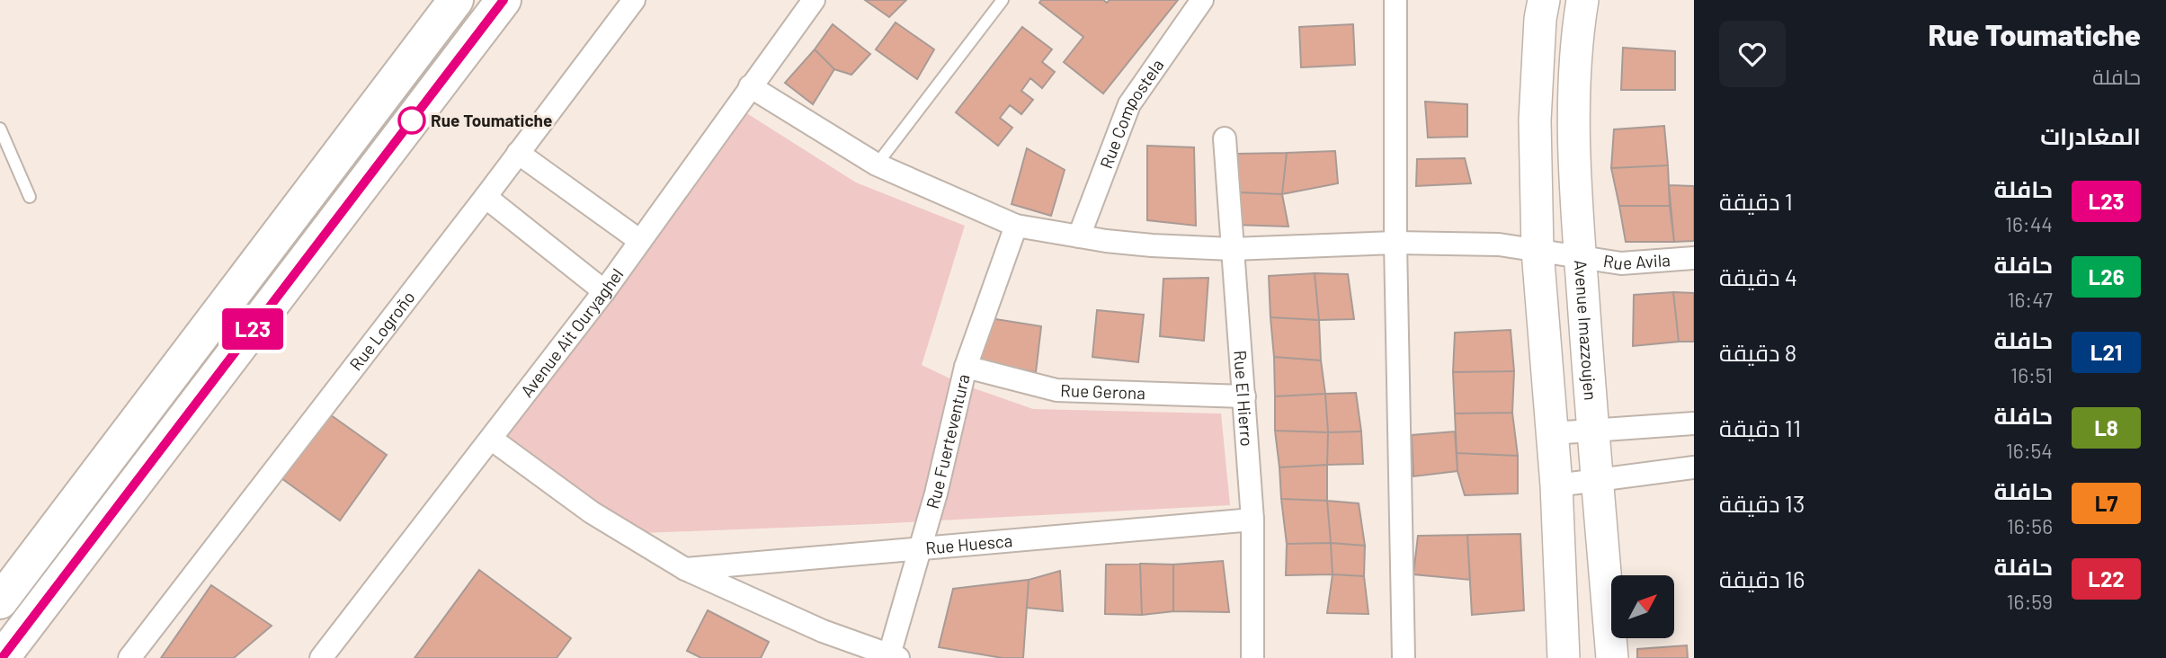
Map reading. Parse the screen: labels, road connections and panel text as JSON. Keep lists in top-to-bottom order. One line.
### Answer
{"streets":{"street":["Rue Compostela","Rue Avila","Avenue Imazzoujen","Rue Logroño","Avenue Ait Ouryaghel","Rue Gerona","Rue El Hierro","Rue Fuerteventura","Rue Huesca"]},"crossings":[["Rue Compostela","Rue Avila"],["Rue Avila","Avenue Imazzoujen"],["Rue Avila","Avenue Ait Ouryaghel"],["Rue Avila","Rue El Hierro"],["Rue Avila","Rue Fuerteventura"],["Rue Gerona","Rue El Hierro"],["Rue Gerona","Rue Fuerteventura"],["Rue El Hierro","Rue Huesca"],["Rue Fuerteventura","Rue Huesca"]],"places":["Rue Toumatiche"],"lines":["bus line L23"],"north":"top right","page":{"heading":[["Rue Toumatiche","حافلة"],"المغادرات"],"on_map":"L23","list":[{"mark":"L23","name":"حافلة","note":"16:44","value":"1 دقيقة"},{"mark":"L26","name":"حافلة","note":"16:47","value":"4 دقيقة"},{"mark":"L21","name":"حافلة","note":"16:51","value":"8 دقيقة"},{"mark":"L8","name":"حافلة","note":"16:54","value":"11 دقيقة"},{"mark":"L7","name":"حافلة","note":"16:56","value":"13 دقيقة"},{"mark":"L22","name":"حافلة","note":"16:59","value":"16 دقيقة"}]}}
